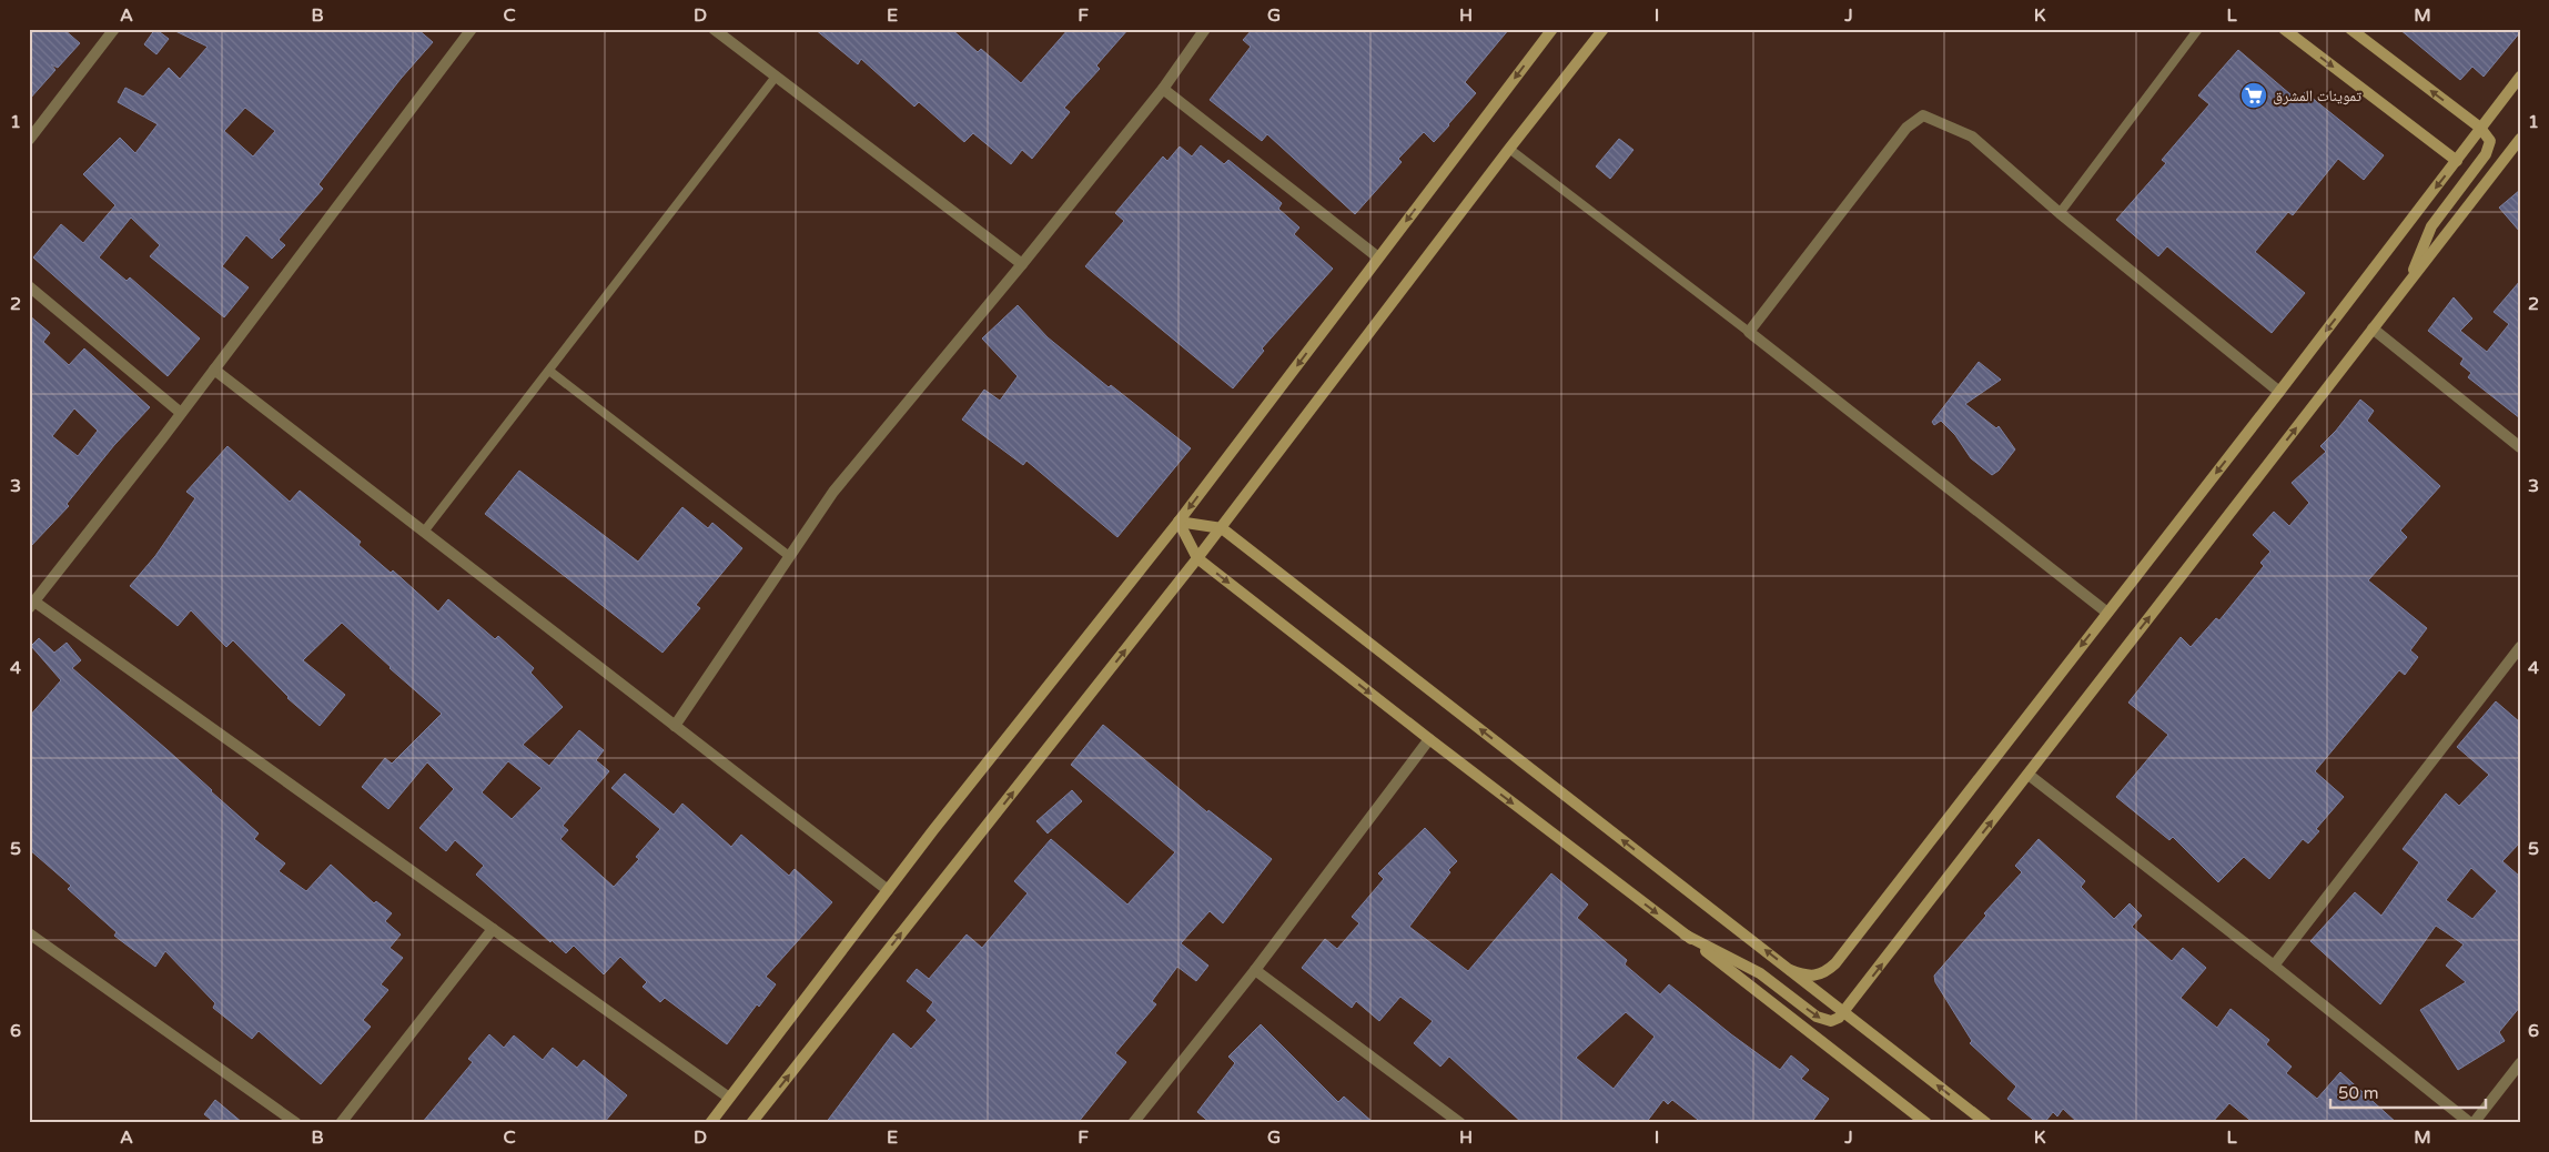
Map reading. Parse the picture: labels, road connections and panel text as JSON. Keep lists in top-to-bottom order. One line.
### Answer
{"places":{"supermarket":["تموينات المشرق"]},"scale_bar":"50 m","grid":{"columns":["A","B","C","D","E","F","G","H","I","J","K","L","M"],"rows":["1","2","3","4","5","6"]}}
